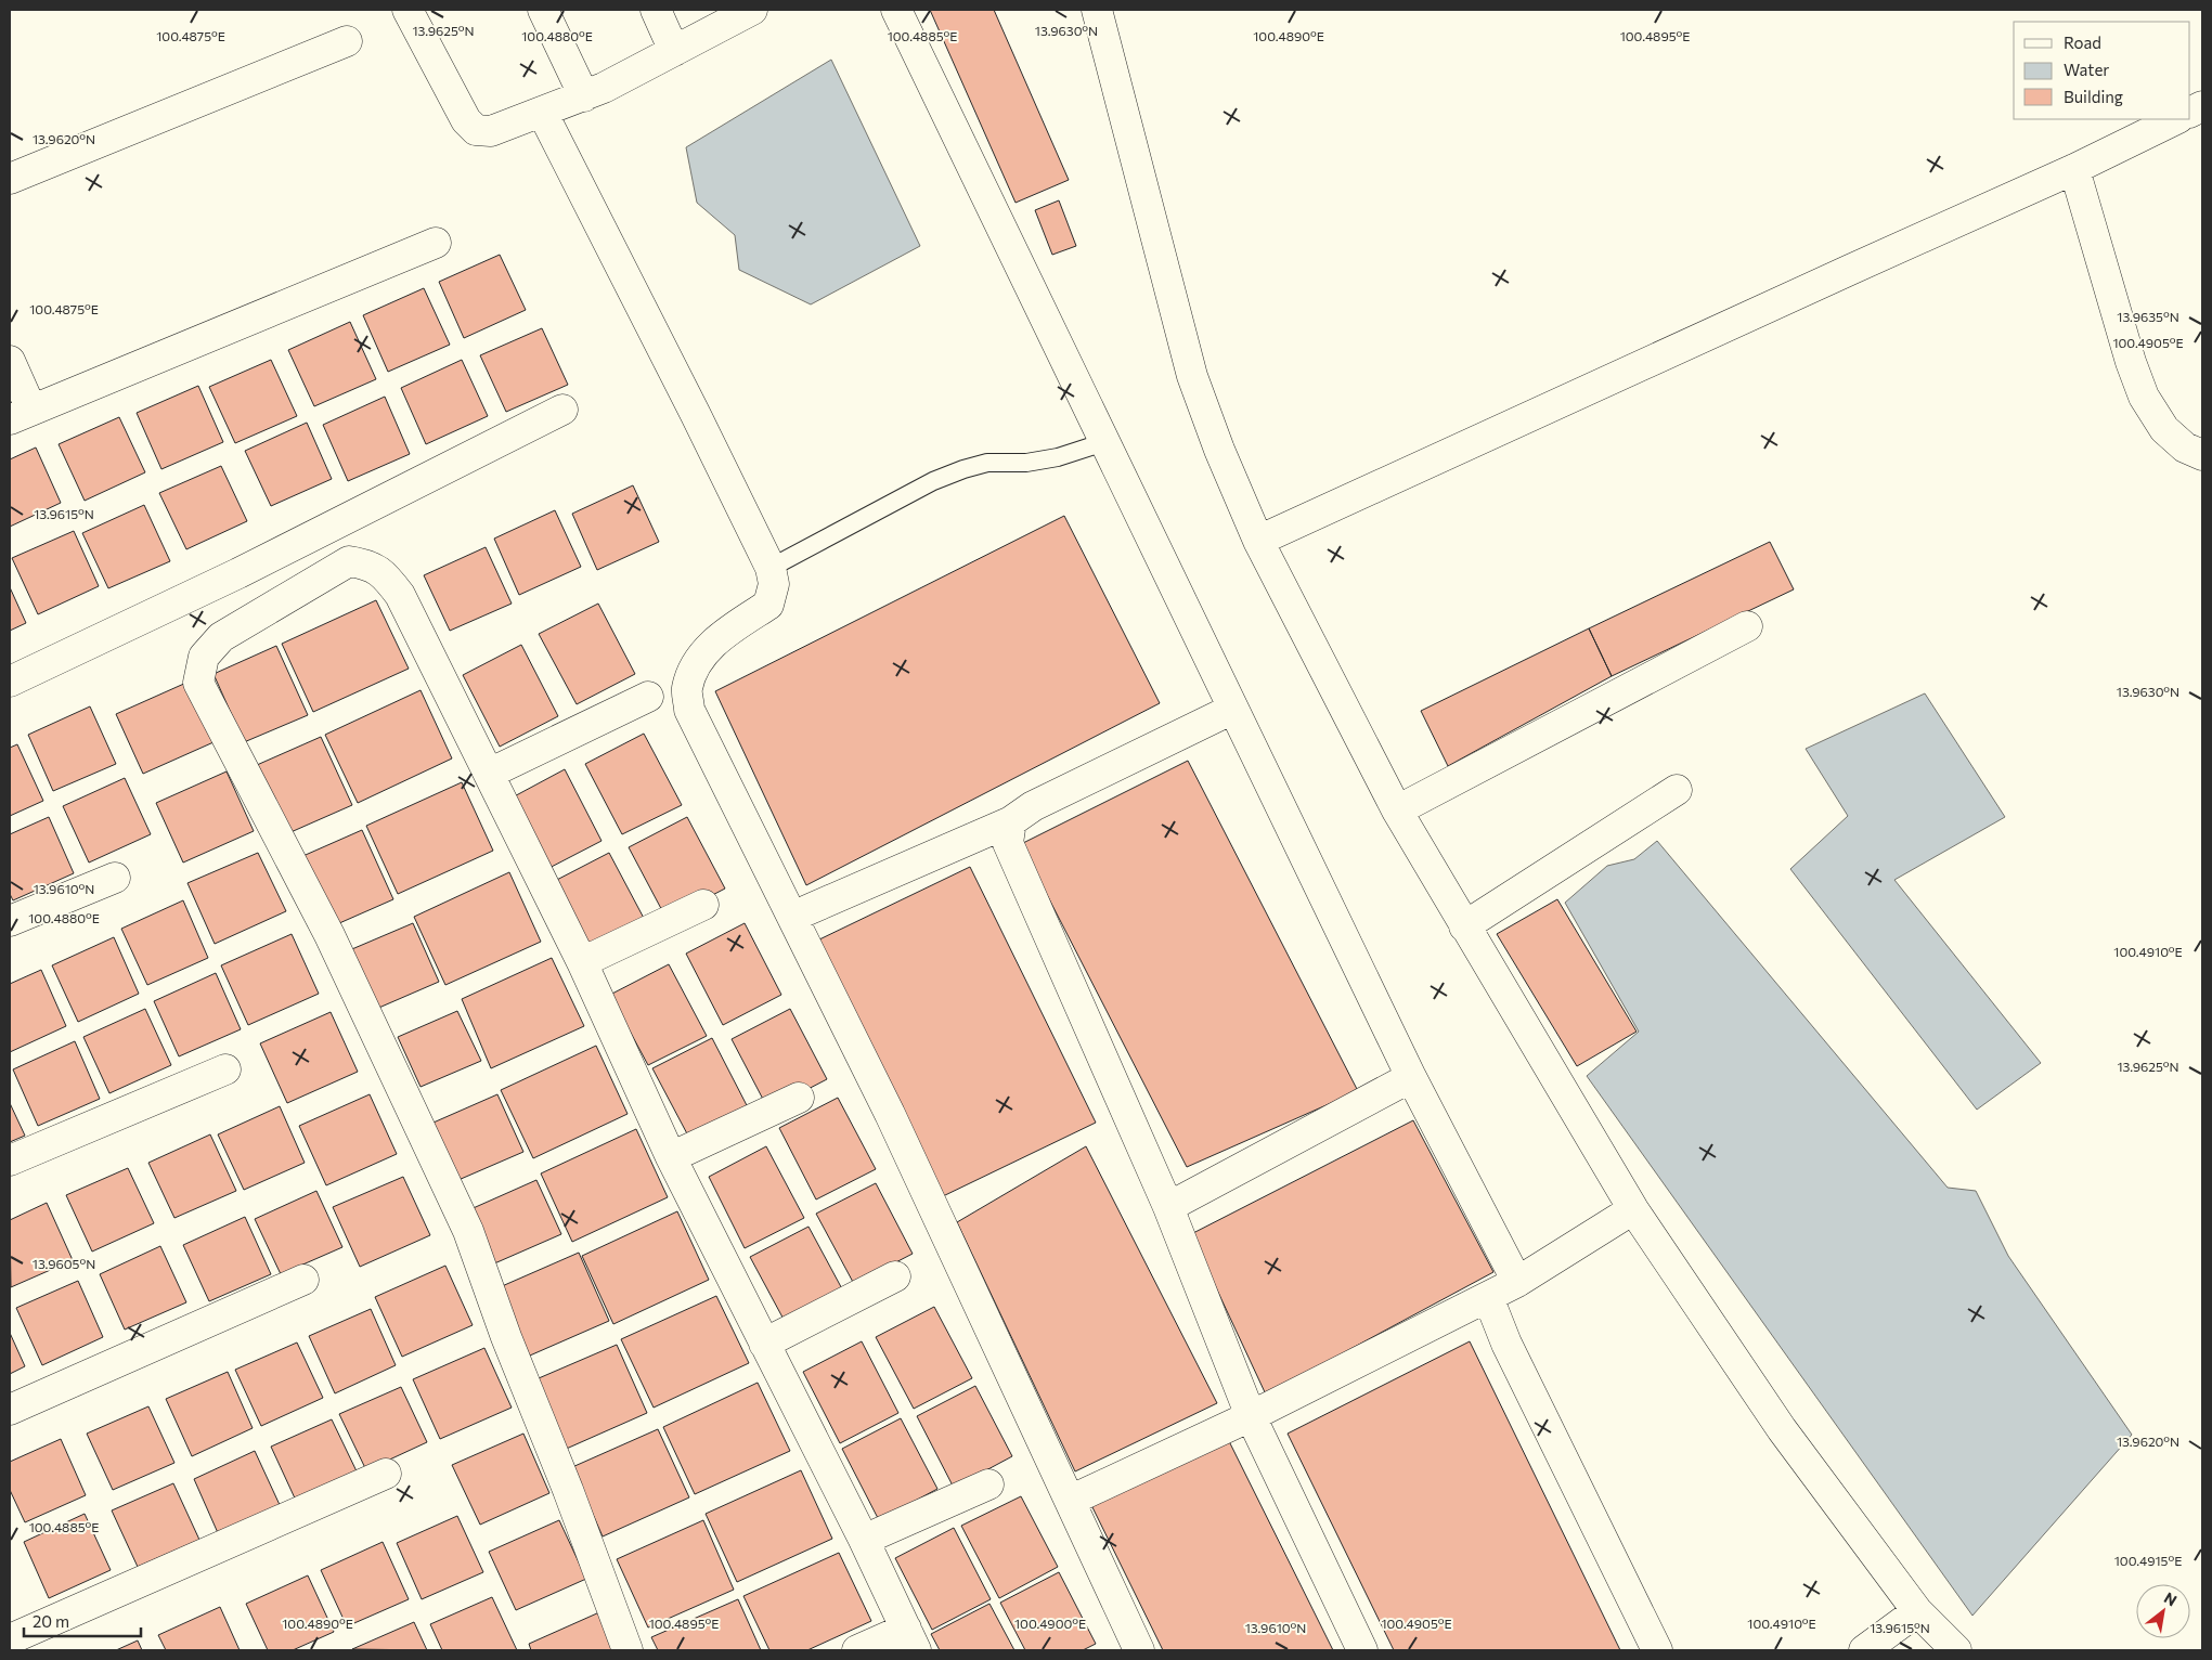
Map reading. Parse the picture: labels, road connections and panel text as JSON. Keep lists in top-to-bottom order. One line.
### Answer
{"legend":["Road","Water","Building"],"scale_bar":"20 m","north":"top right","coordinates":["13.9625°N","13.9630°N","100.4890°E","100.4895°E","100.4875°E","100.4880°E","100.4885°E","13.9620°N","13.9635°N","100.4905°E","13.9615°N","13.9610°N","100.4910°E","13.9605°N","100.4915°E","100.4900°E"]}
